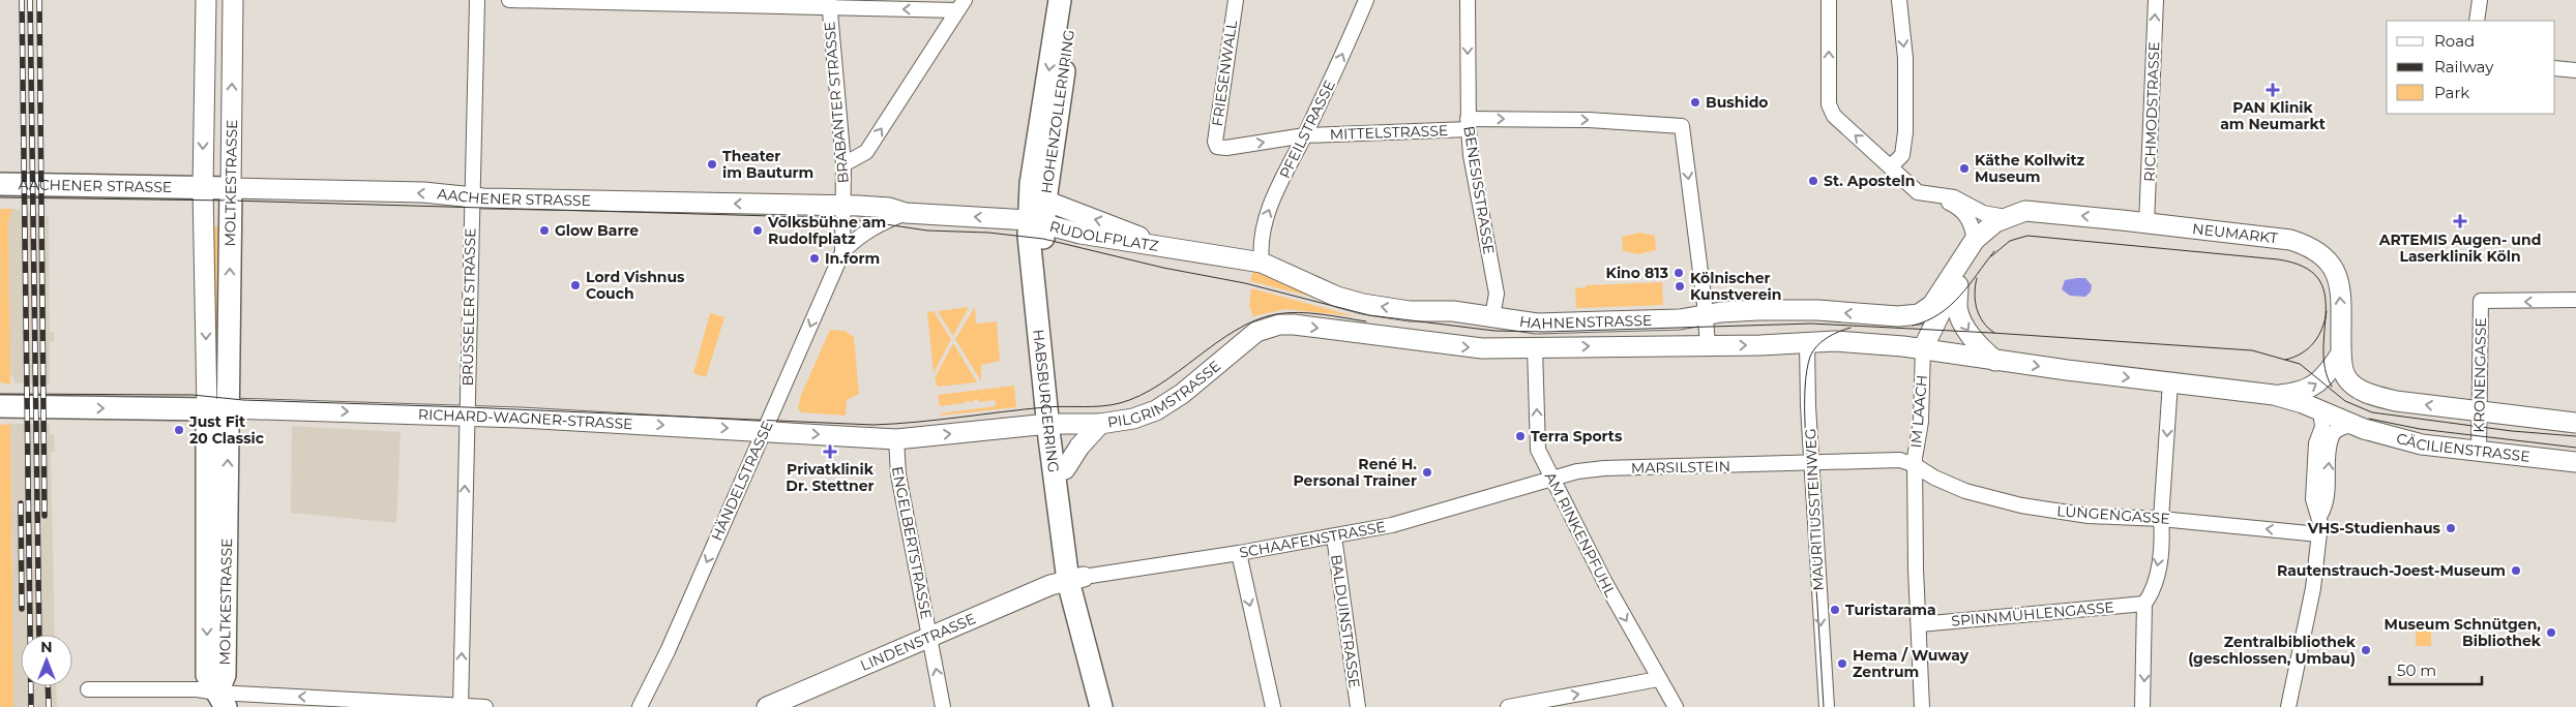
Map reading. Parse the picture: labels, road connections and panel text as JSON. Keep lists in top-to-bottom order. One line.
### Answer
{"streets":{"main road":["HOHENZOLLERNRING","MOLTKESTRASSE","AACHENER STRASSE","NEUMARKT","RUDOLFPLATZ","HAHNENSTRASSE","PILGRIMSTRASSE","HABSBURGERRING","RICHARD-WAGNER-STRASSE","CÄCILIENSTRASSE","LINDENSTRASSE"],"street":["FRIESENWALL","BRABANTER STRASSE","RICHMODSTRASSE","PFEILSTRASSE","MITTELSTRASSE","BENESISSTRASSE","BRÜSSELER STRASSE","KRONENGASSE","IM LAACH","MARSILSTEIN","HÄNDELSTRASSE","MAURITIUSSTEINWEG","LUNGENGASSE","AM RINKENPFUHL","SCHAAFENSTRASSE","ENGELBERTSTRASSE","SPINNMÜHLENGASSE","BALDUINSTRASSE"]},"crossings":[["FRIESENWALL","MITTELSTRASSE"],["BRABANTER STRASSE","AACHENER STRASSE"],["BRABANTER STRASSE","HÄNDELSTRASSE"],["HOHENZOLLERNRING","AACHENER STRASSE"],["HOHENZOLLERNRING","RUDOLFPLATZ"],["HOHENZOLLERNRING","HABSBURGERRING"],["RICHMODSTRASSE","NEUMARKT"],["PFEILSTRASSE","MITTELSTRASSE"],["PFEILSTRASSE","RUDOLFPLATZ"],["PFEILSTRASSE","HAHNENSTRASSE"],["MITTELSTRASSE","BENESISSTRASSE"],["MITTELSTRASSE","HAHNENSTRASSE"],["MOLTKESTRASSE","AACHENER STRASSE"],["MOLTKESTRASSE","RICHARD-WAGNER-STRASSE"],["AACHENER STRASSE","RUDOLFPLATZ"],["AACHENER STRASSE","BRÜSSELER STRASSE"],["AACHENER STRASSE","HABSBURGERRING"],["AACHENER STRASSE","HÄNDELSTRASSE"],["BENESISSTRASSE","HAHNENSTRASSE"],["NEUMARKT","HAHNENSTRASSE"],["NEUMARKT","KRONENGASSE"],["RUDOLFPLATZ","HAHNENSTRASSE"],["RUDOLFPLATZ","HABSBURGERRING"],["BRÜSSELER STRASSE","RICHARD-WAGNER-STRASSE"],["HAHNENSTRASSE","PILGRIMSTRASSE"],["HAHNENSTRASSE","IM LAACH"],["HAHNENSTRASSE","MAURITIUSSTEINWEG"],["HAHNENSTRASSE","AM RINKENPFUHL"],["KRONENGASSE","CÄCILIENSTRASSE"],["PILGRIMSTRASSE","HABSBURGERRING"],["PILGRIMSTRASSE","RICHARD-WAGNER-STRASSE"],["HABSBURGERRING","RICHARD-WAGNER-STRASSE"],["HABSBURGERRING","SCHAAFENSTRASSE"],["HABSBURGERRING","LINDENSTRASSE"],["IM LAACH","MARSILSTEIN"],["IM LAACH","MAURITIUSSTEINWEG"],["IM LAACH","LUNGENGASSE"],["RICHARD-WAGNER-STRASSE","HÄNDELSTRASSE"],["RICHARD-WAGNER-STRASSE","ENGELBERTSTRASSE"],["MARSILSTEIN","MAURITIUSSTEINWEG"],["MARSILSTEIN","AM RINKENPFUHL"],["MARSILSTEIN","SCHAAFENSTRASSE"],["AM RINKENPFUHL","SCHAAFENSTRASSE"],["SCHAAFENSTRASSE","BALDUINSTRASSE"],["SCHAAFENSTRASSE","LINDENSTRASSE"],["ENGELBERTSTRASSE","LINDENSTRASSE"]],"one_way":["RICHMODSTRASSE","PFEILSTRASSE","AACHENER STRASSE","BENESISSTRASSE","BRÜSSELER STRASSE","RICHARD-WAGNER-STRASSE","HÄNDELSTRASSE","LUNGENGASSE"],"places":{"health":["PAN Klinik am Neumarkt","ARTEMIS Augen- und Laserklinik Köln","Privatklinik Dr. Stettner"],"other":["Bushido","Theater im Bauturm","Käthe Kollwitz Museum","St. Aposteln","Glow Barre","Volksbühne am Rudolfplatz","In.form","Kino 813","Lord Vishnus Couch","Kölnischer Kunstverein","Just Fit 20 Classic","Terra Sports","René H. Personal Trainer","VHS-Studienhaus","Rautenstrauch-Joest-Museum","Turistarama","Museum Schnütgen, Bibliothek","Zentralbibliothek (geschlossen, Umbau)","Hema / Wuway Zentrum"]},"legend":["Road","Railway","Park"],"scale_bar":"50 m","north":"top"}
